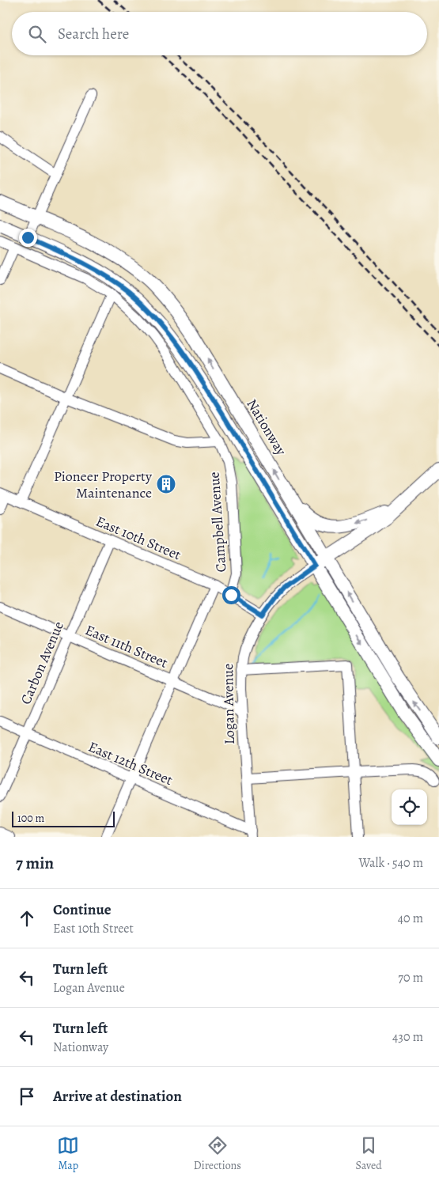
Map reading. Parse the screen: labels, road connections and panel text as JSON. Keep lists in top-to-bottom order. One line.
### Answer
{"streets":{"main road":["Nationway","Logan Avenue"],"street":["Campbell Avenue","East 10th Street","East 11th Street","Carbon Avenue","East 12th Street"]},"crossings":[["Nationway","Logan Avenue"],["Campbell Avenue","East 10th Street"],["Campbell Avenue","East 11th Street"],["Campbell Avenue","East 12th Street"],["East 10th Street","Carbon Avenue"],["East 10th Street","Logan Avenue"],["East 11th Street","Carbon Avenue"],["East 11th Street","Logan Avenue"],["Carbon Avenue","East 12th Street"],["Logan Avenue","East 12th Street"]],"places":{"building":["Pioneer Property Maintenance"]},"scale_bar":"100 m","page":{"search":"Search here","scale":"100 m","heading":["7 min","Walk · 540 m"],"list":[["Continue","East 10th Street","40 m"],["Turn left","Logan Avenue","70 m"],["Turn left","Nationway","430 m"],"Arrive at destination"],"nav":["Map","Directions","Saved"]}}
